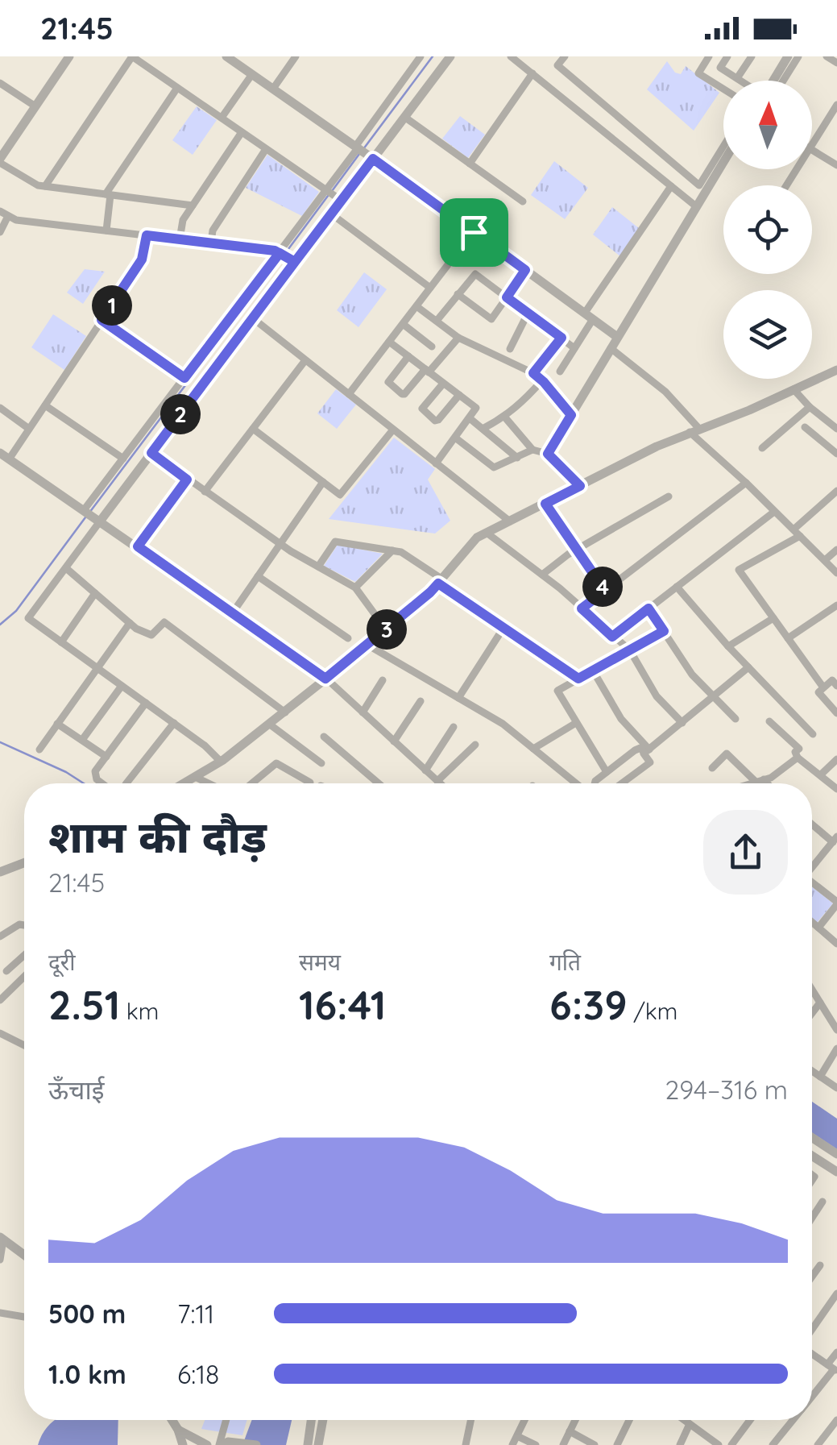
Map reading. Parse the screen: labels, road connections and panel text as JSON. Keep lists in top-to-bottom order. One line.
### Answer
{"north":"top","page":{"status":"21:45","pins":["1","2","4","3"],"heading":["शाम की दौड़","21:45"],"stats":[["दूरी","2.51 km"],["समय","16:41"],["गति","6:39 /km"]],"chart":["ऊँचाई","294–316 m"],"list":[{"name":"500 m","note":"7:11"},{"name":"1.0 km","note":"6:18"}]}}
